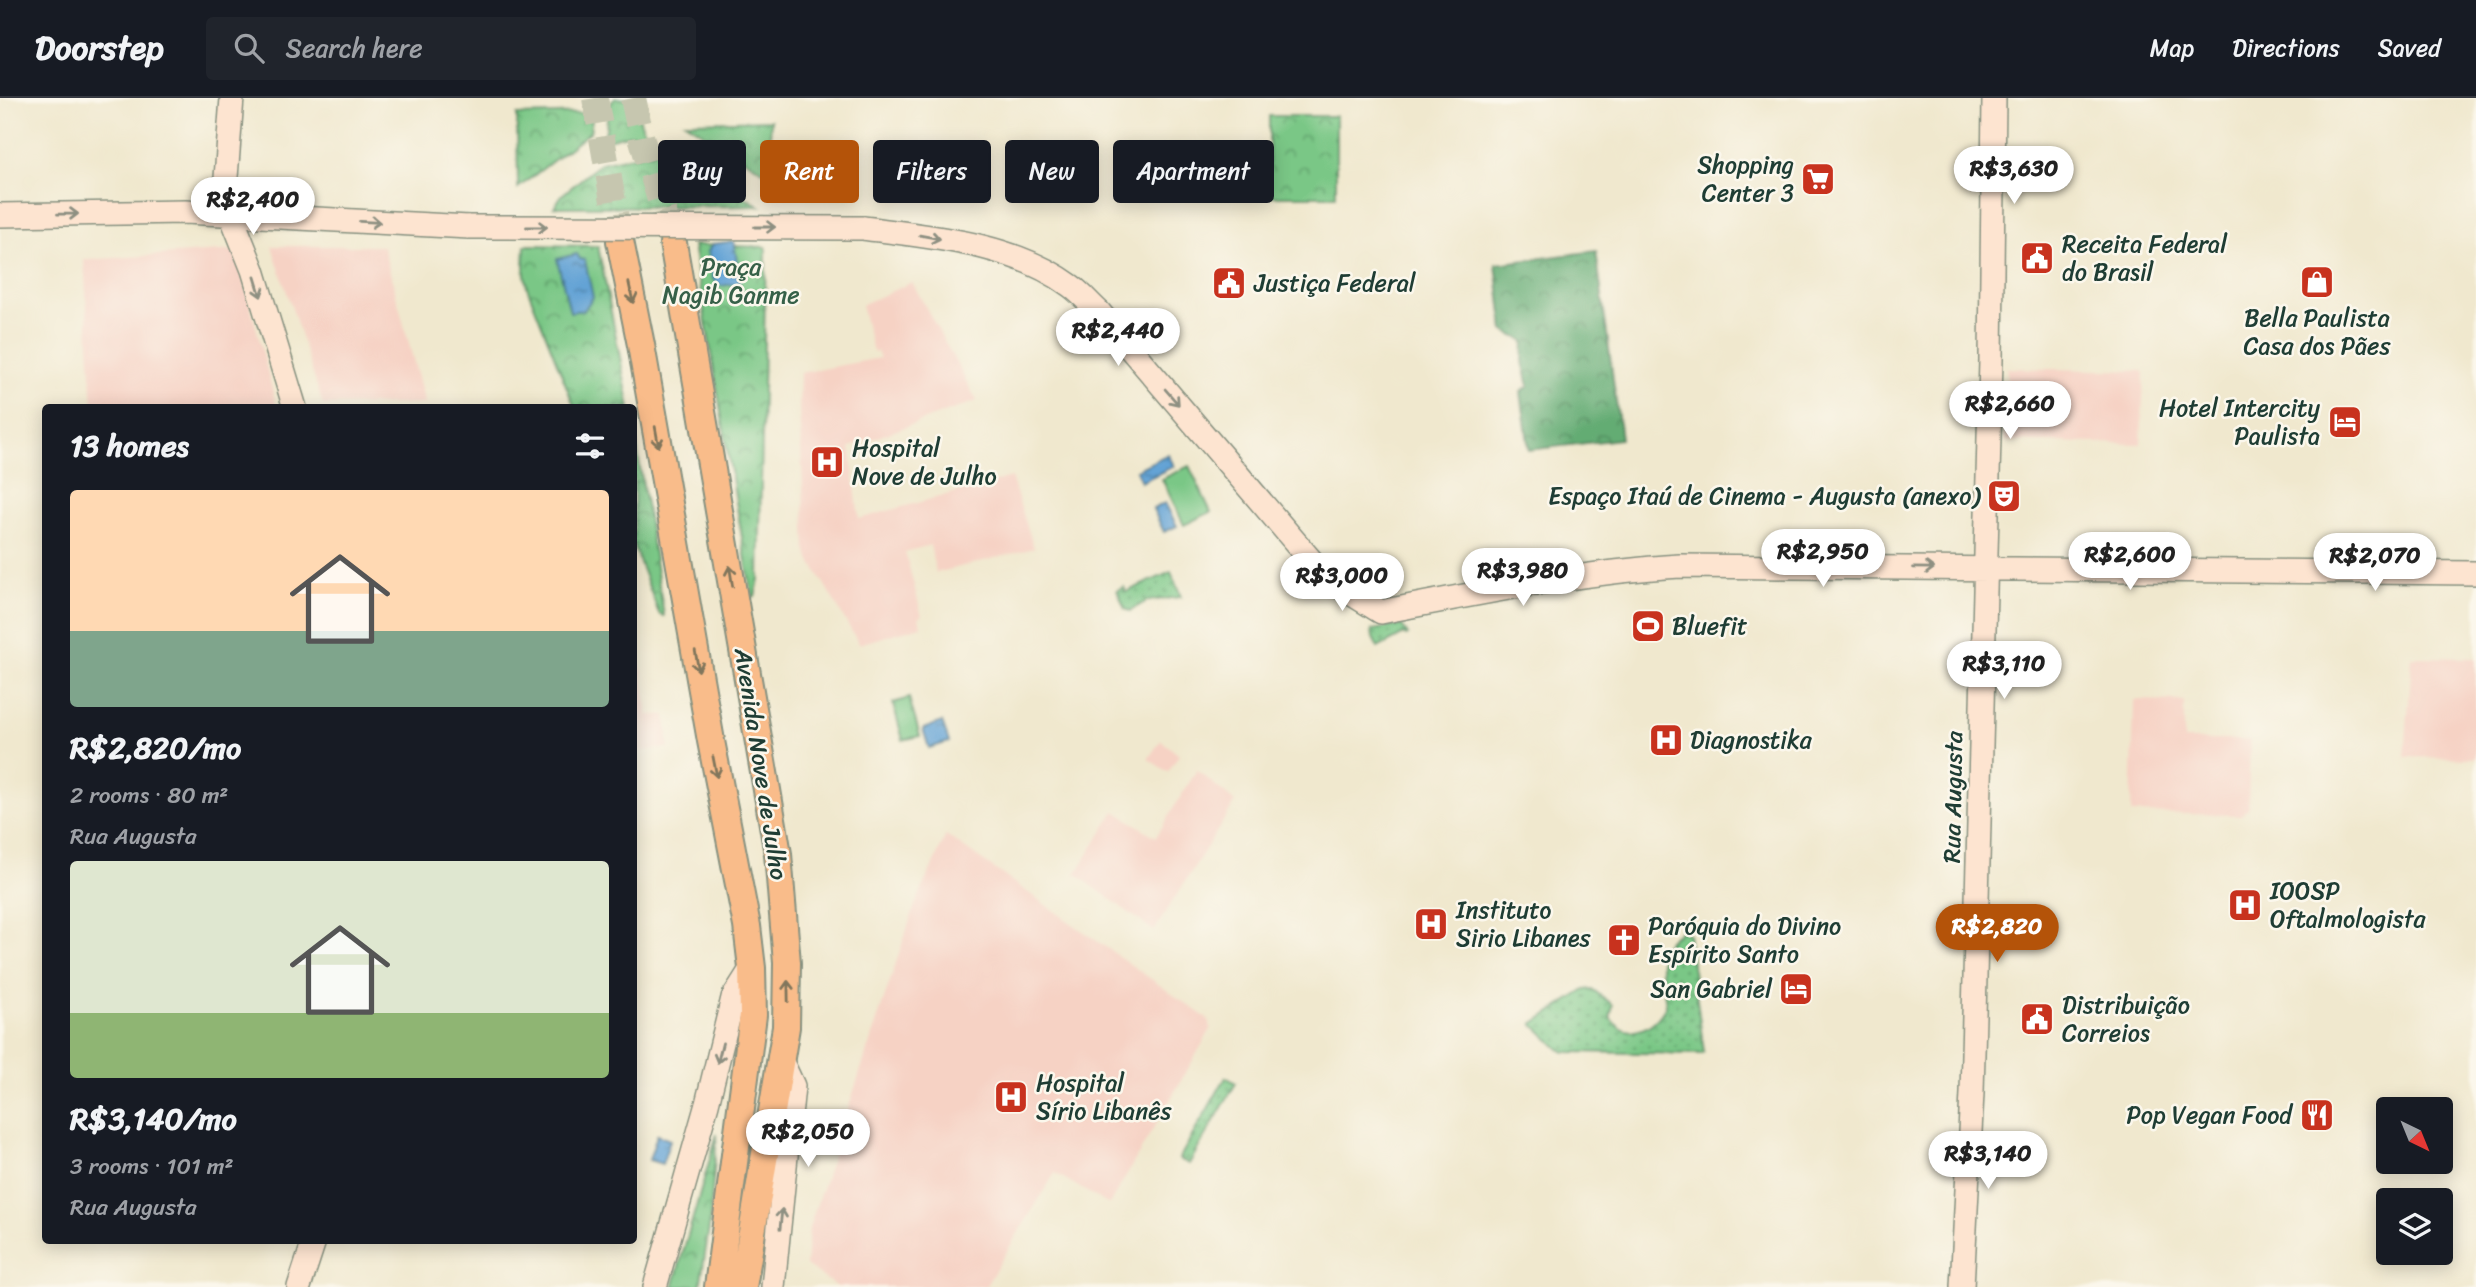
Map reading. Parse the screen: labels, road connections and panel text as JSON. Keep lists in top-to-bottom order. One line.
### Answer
{"streets":{"main road":["Avenida Nove de Julho"],"street":["Rua Augusta"]},"parks":["Praça Nagib Ganme"],"places":{"supermarket":["Shopping Center 3"],"public building":["Receita Federal do Brasil","Justiça Federal","Distribuição Correios"],"shop":["Bella Paulista Casa dos Pães"],"hotel":["Hotel Intercity Paulista","San Gabriel"],"hospital":["Hospital Nove de Julho","Diagnostika","IOOSP Oftalmologista","Instituto Sirio Libanes","Hospital Sírio Libanês"],"theatre":["Espaço Itaú de Cinema - Augusta (anexo)"],"sports":["Bluefit"],"church":["Paróquia do Divino Espírito Santo"],"restaurant":["Pop Vegan Food"]},"north":"bottom right","page":{"header":"Doorstep","search":"Search here","nav":["Map","Directions","Saved"],"chip":["Buy","Rent","Filters","New","Apartment"],"price":["R$3,630","R$2,400","R$2,440","R$2,660","R$2,950","R$2,600","R$2,070","R$3,980","R$3,000","R$3,110","R$2,820","R$2,050","R$3,140"],"heading":"13 homes","list":[{"name":"R$2,820/mo","note":"2 rooms · 80 m² · Rua Augusta"},{"name":"R$3,140/mo","note":"3 rooms · 101 m² · Rua Augusta"}]}}
